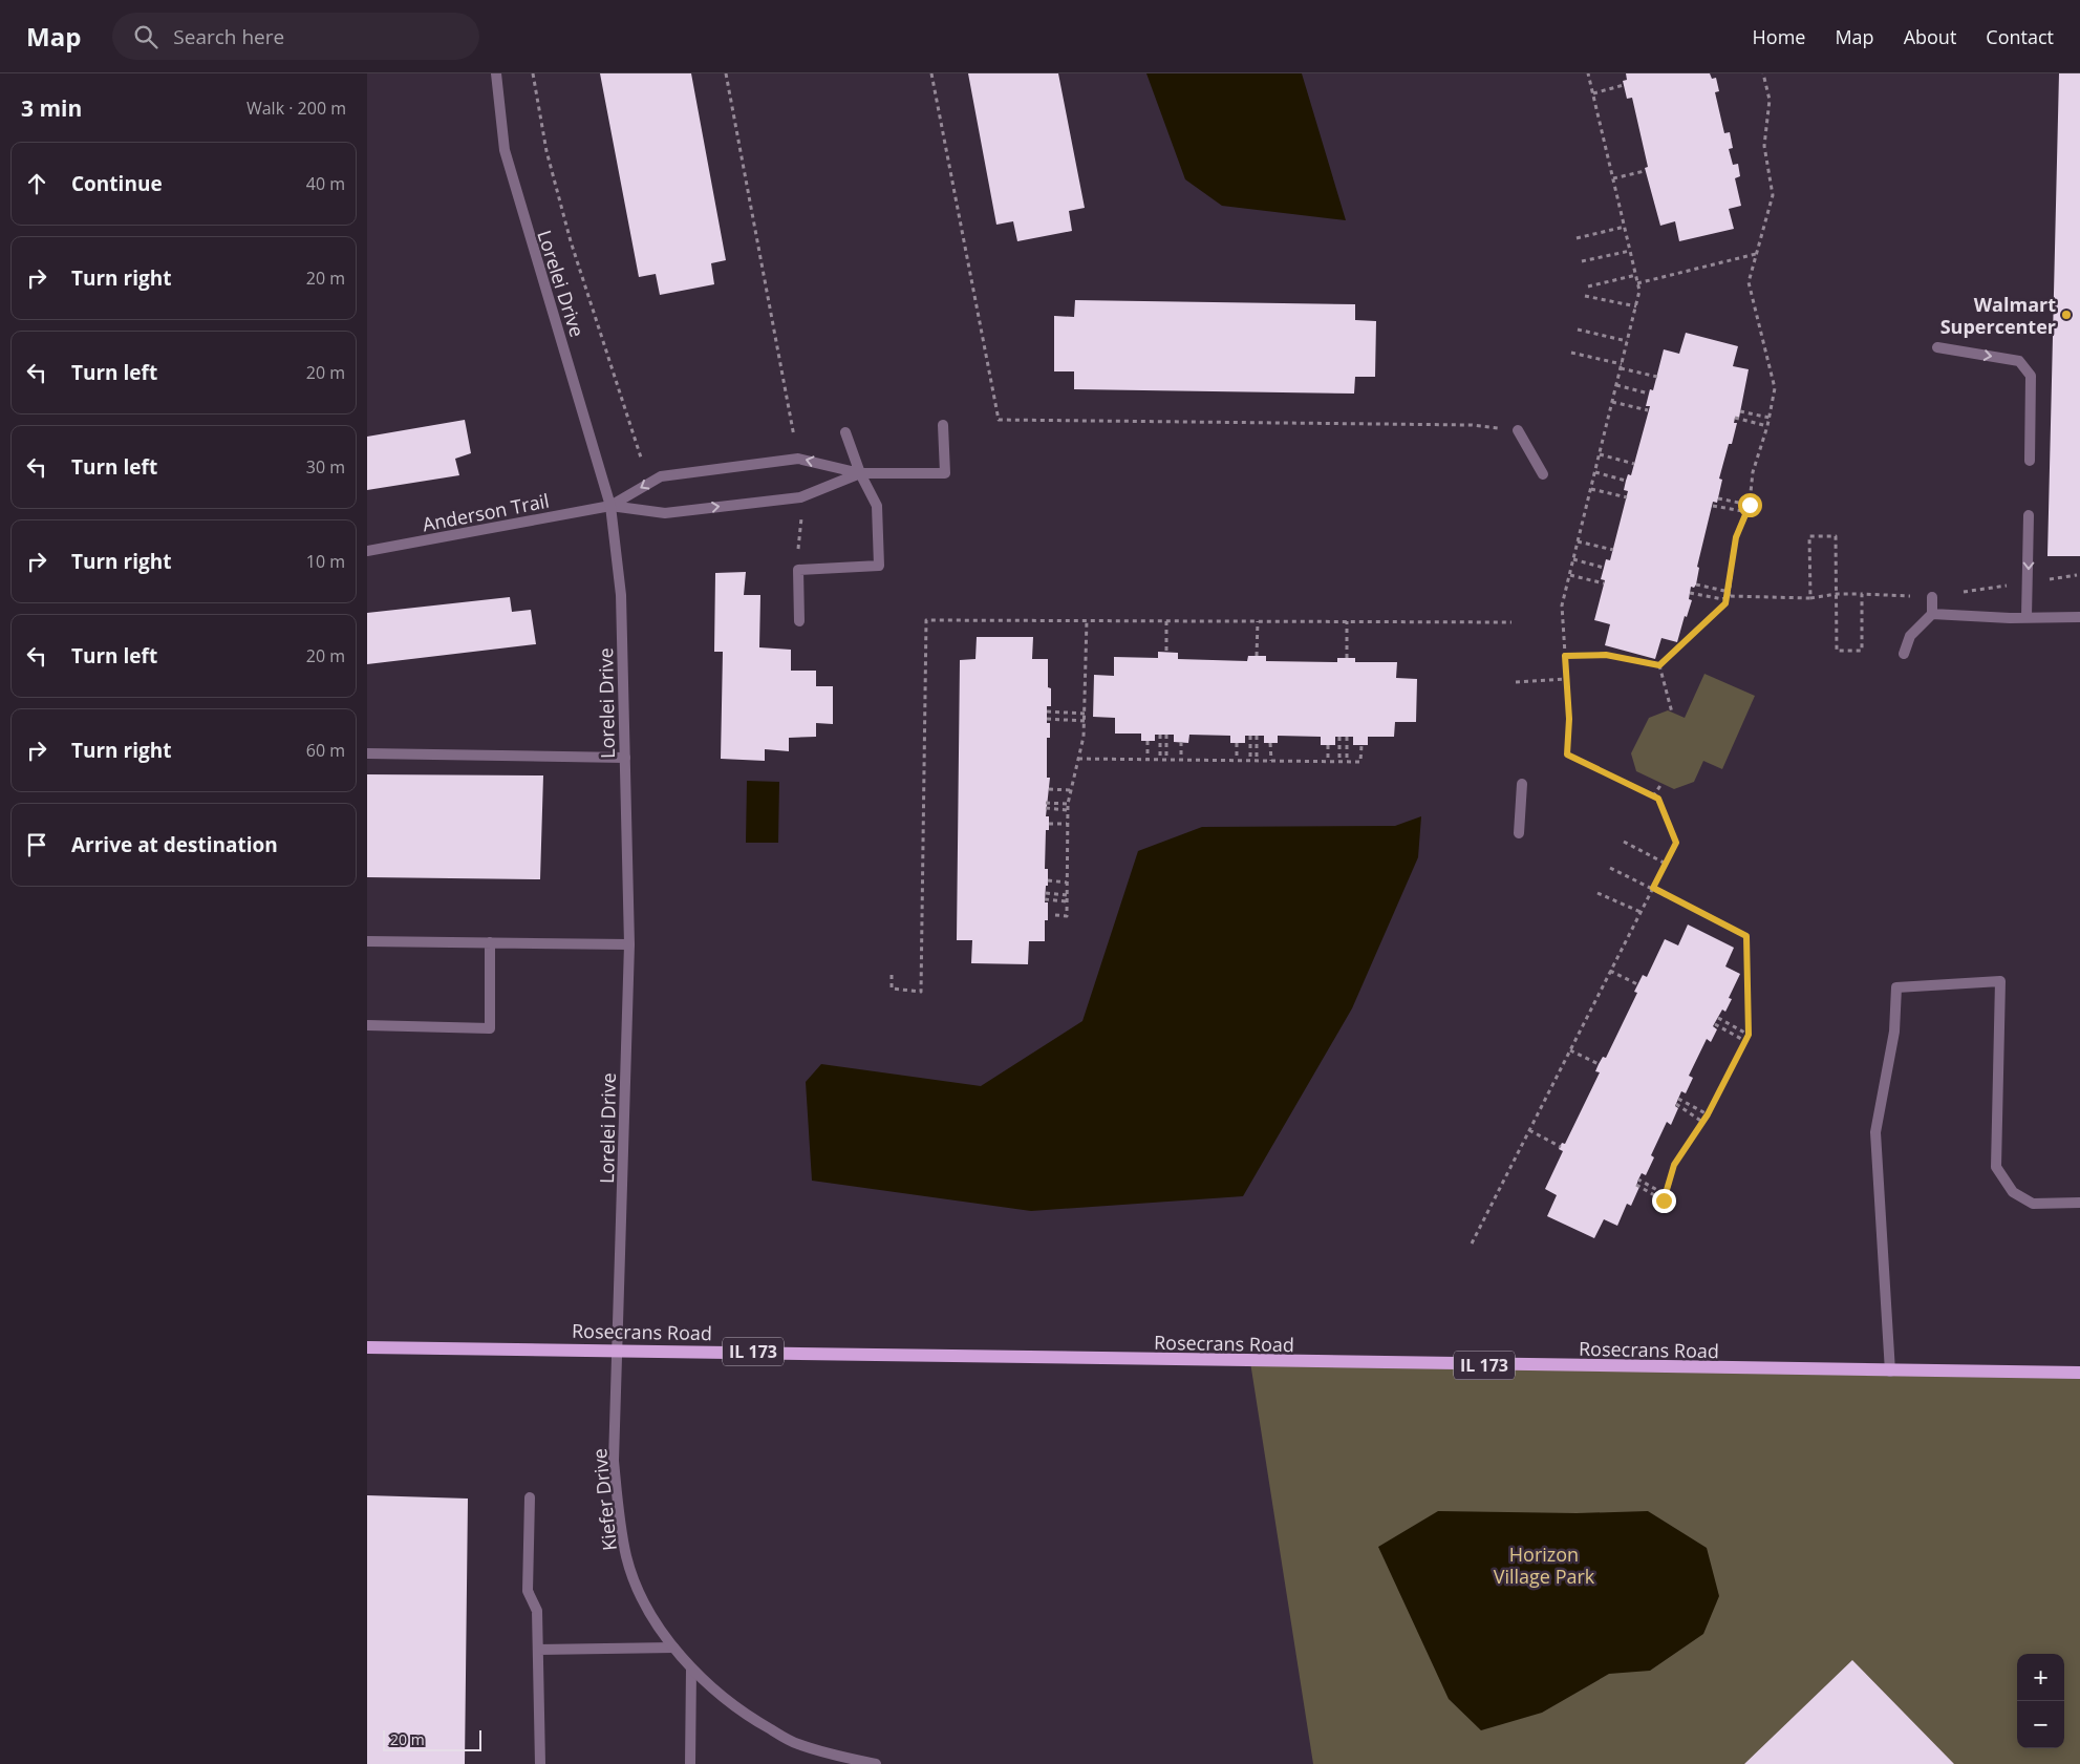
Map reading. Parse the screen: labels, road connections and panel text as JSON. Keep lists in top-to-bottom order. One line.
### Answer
{"streets":{"main road":["Rosecrans Road","IL 173"],"street":["Lorelei Drive","Anderson Trail","Kiefer Drive"]},"crossings":[["Lorelei Drive","Anderson Trail"],["Lorelei Drive","Rosecrans Road"],["Lorelei Drive","Kiefer Drive"],["Rosecrans Road","Kiefer Drive"]],"parks":["Horizon Village Park"],"places":["Walmart Supercenter"],"scale_bar":"20 m","page":{"header":"Map","search":"Search here","nav":["Home","Map","About","Contact"],"heading":["3 min","Walk · 200 m"],"list":[["Continue","40 m"],["Turn right","20 m"],["Turn left","20 m"],["Turn left","30 m"],["Turn right","10 m"],["Turn left","20 m"],["Turn right","60 m"],"Arrive at destination"],"map_buttons":["+","−"],"scale":"20 m"}}
